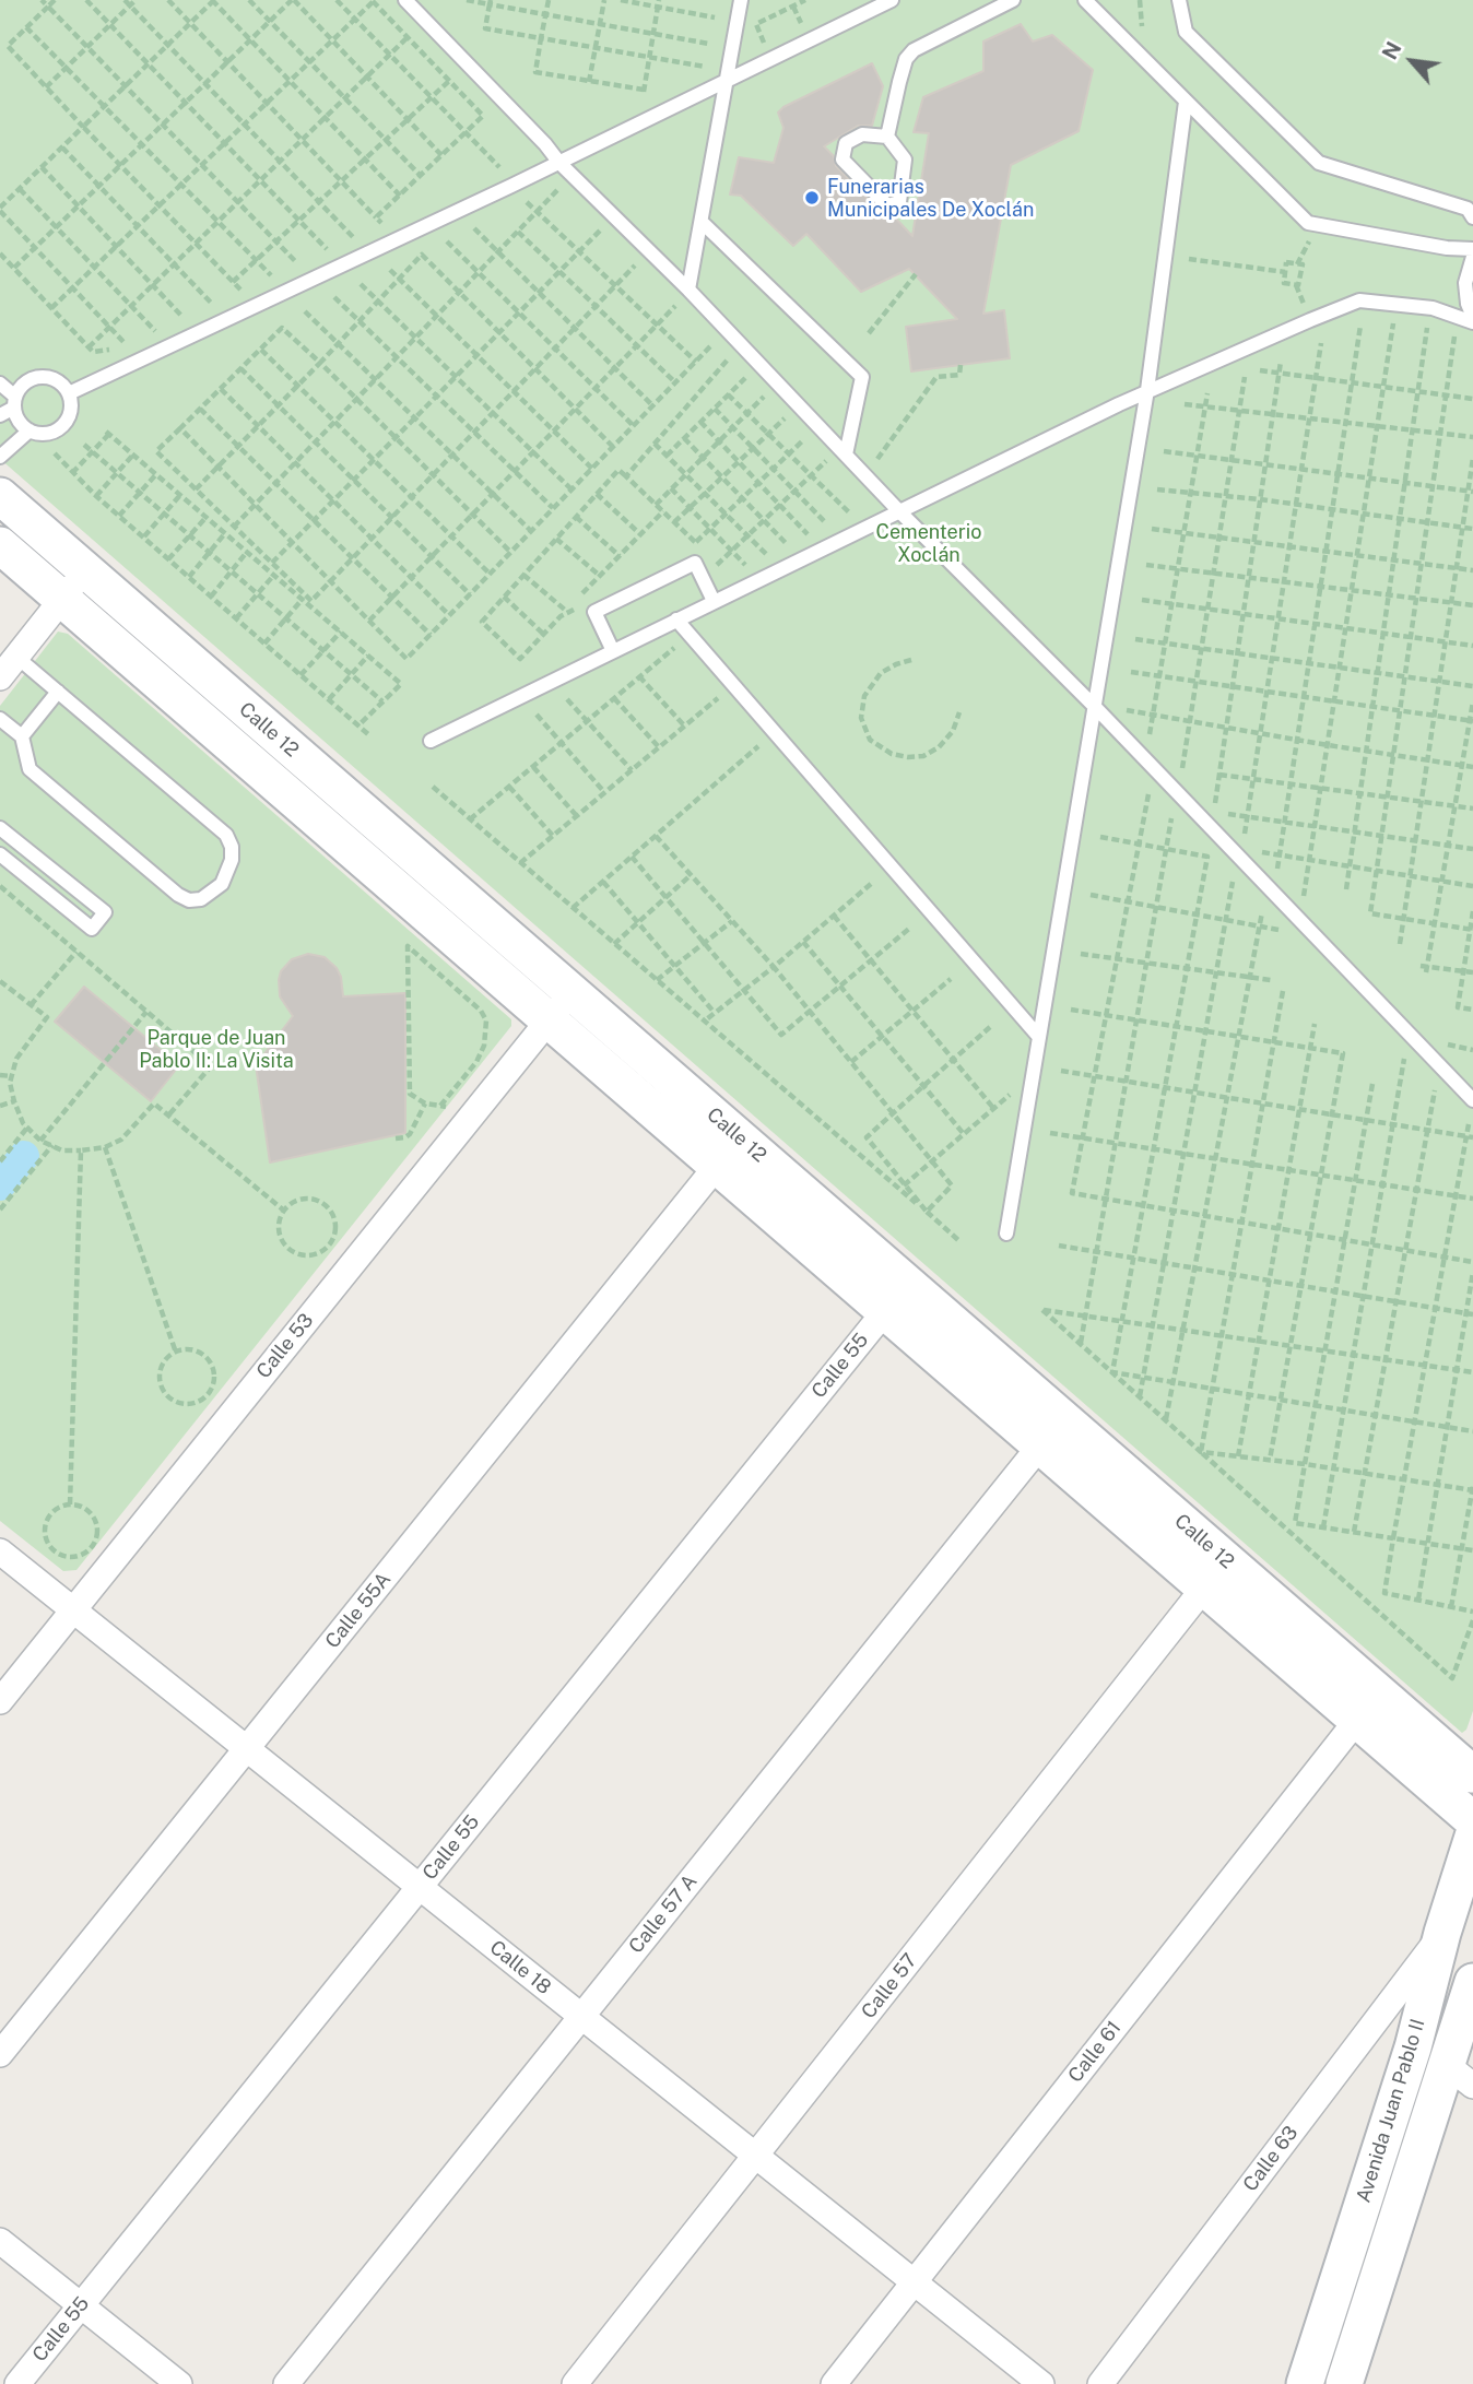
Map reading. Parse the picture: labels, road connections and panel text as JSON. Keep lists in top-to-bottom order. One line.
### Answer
{"streets":{"street":["Calle 12","Calle 53","Calle 55","Calle 55A","Calle 57 A","Calle 18","Calle 57","Calle 61","Avenida Juan Pablo II","Calle 63"]},"crossings":[["Calle 12","Calle 53"],["Calle 12","Calle 55"],["Calle 12","Calle 55A"],["Calle 12","Calle 57 A"],["Calle 12","Calle 57"],["Calle 12","Calle 61"],["Calle 53","Calle 18"],["Calle 55","Calle 18"],["Calle 55A","Calle 18"],["Calle 57 A","Calle 18"],["Calle 18","Calle 57"],["Calle 18","Calle 61"],["Avenida Juan Pablo II","Calle 63"]],"parks":["Cementerio Xoclán","Parque de Juan Pablo II: La Visita"],"places":["Funerarias Municipales De Xoclán"],"north":"top left"}
